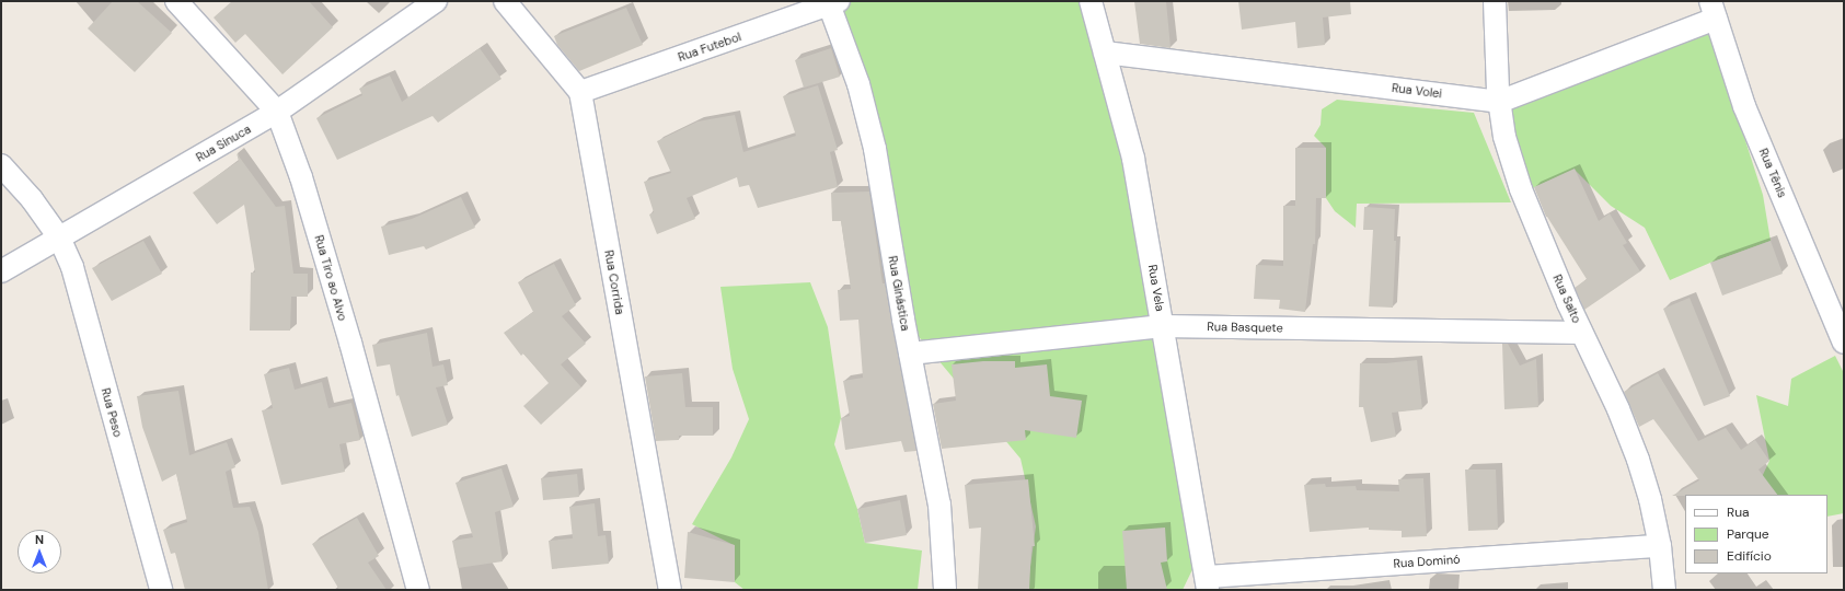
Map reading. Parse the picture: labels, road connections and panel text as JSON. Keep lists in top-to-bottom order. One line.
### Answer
{"streets":{"street":["Rua Futebol","Rua Volei","Rua Sinuca","Rua Tênis","Rua Tiro ao Alvo","Rua Corrida","Rua Vela","Rua Ginástica","Rua Salto","Rua Basquete","Rua Peso","Rua Dominó"]},"crossings":[["Rua Futebol","Rua Corrida"],["Rua Futebol","Rua Ginástica"],["Rua Volei","Rua Tênis"],["Rua Volei","Rua Vela"],["Rua Volei","Rua Salto"],["Rua Sinuca","Rua Tiro ao Alvo"],["Rua Sinuca","Rua Peso"],["Rua Vela","Rua Basquete"],["Rua Vela","Rua Dominó"],["Rua Ginástica","Rua Basquete"],["Rua Salto","Rua Basquete"],["Rua Salto","Rua Dominó"]],"legend":["Rua","Parque","Edifício"],"north":"top"}
